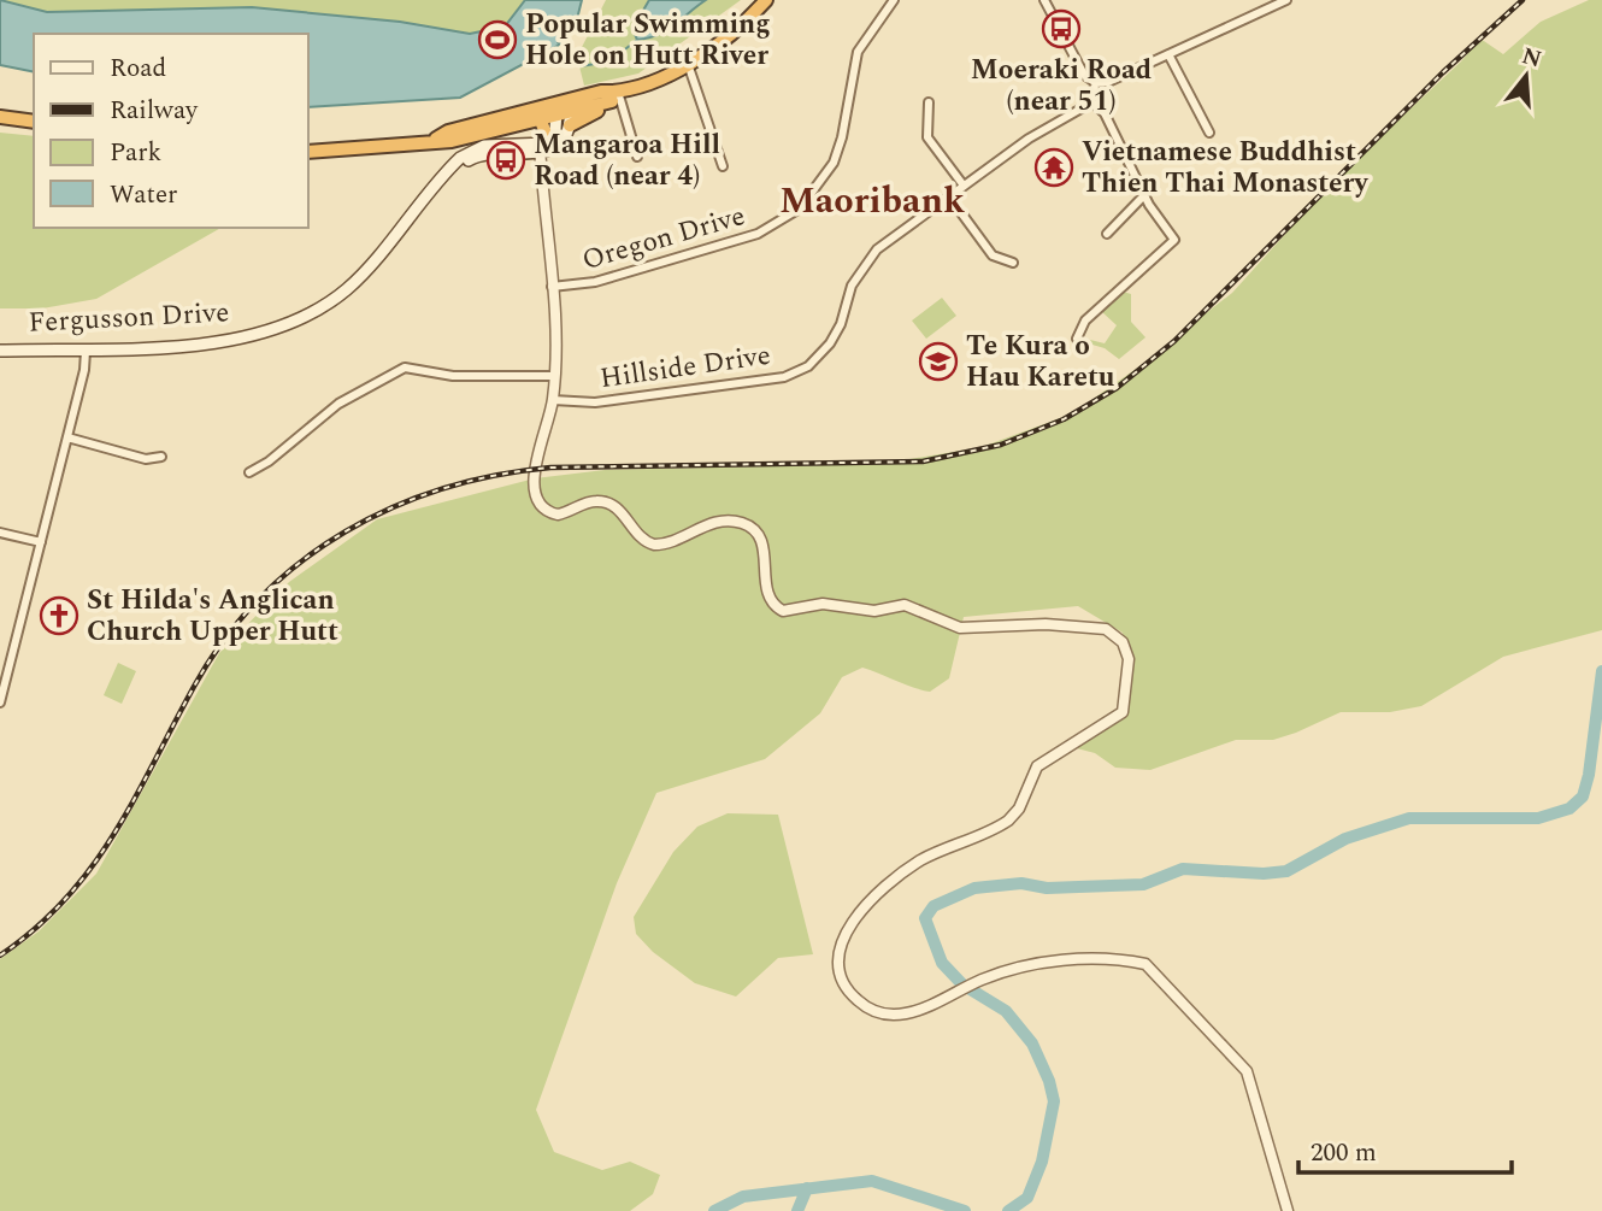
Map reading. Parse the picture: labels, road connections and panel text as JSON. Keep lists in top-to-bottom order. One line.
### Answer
{"streets":{"main road":["Fergusson Drive"],"street":["Oregon Drive","Hillside Drive"]},"districts":["Maoribank"],"places":{"bus stop":["Moeraki Road (near 51)","Mangaroa Hill Road (near 4)"],"sports":["Popular Swimming Hole on Hutt River"],"temple":["Vietnamese Buddhist Thien Thai Monastery"],"school or university":["Te Kura o Hau Karetu"],"church":["St Hilda's Anglican Church Upper Hutt"]},"legend":["Road","Railway","Park","Water"],"scale_bar":"200 m","north":"top"}
